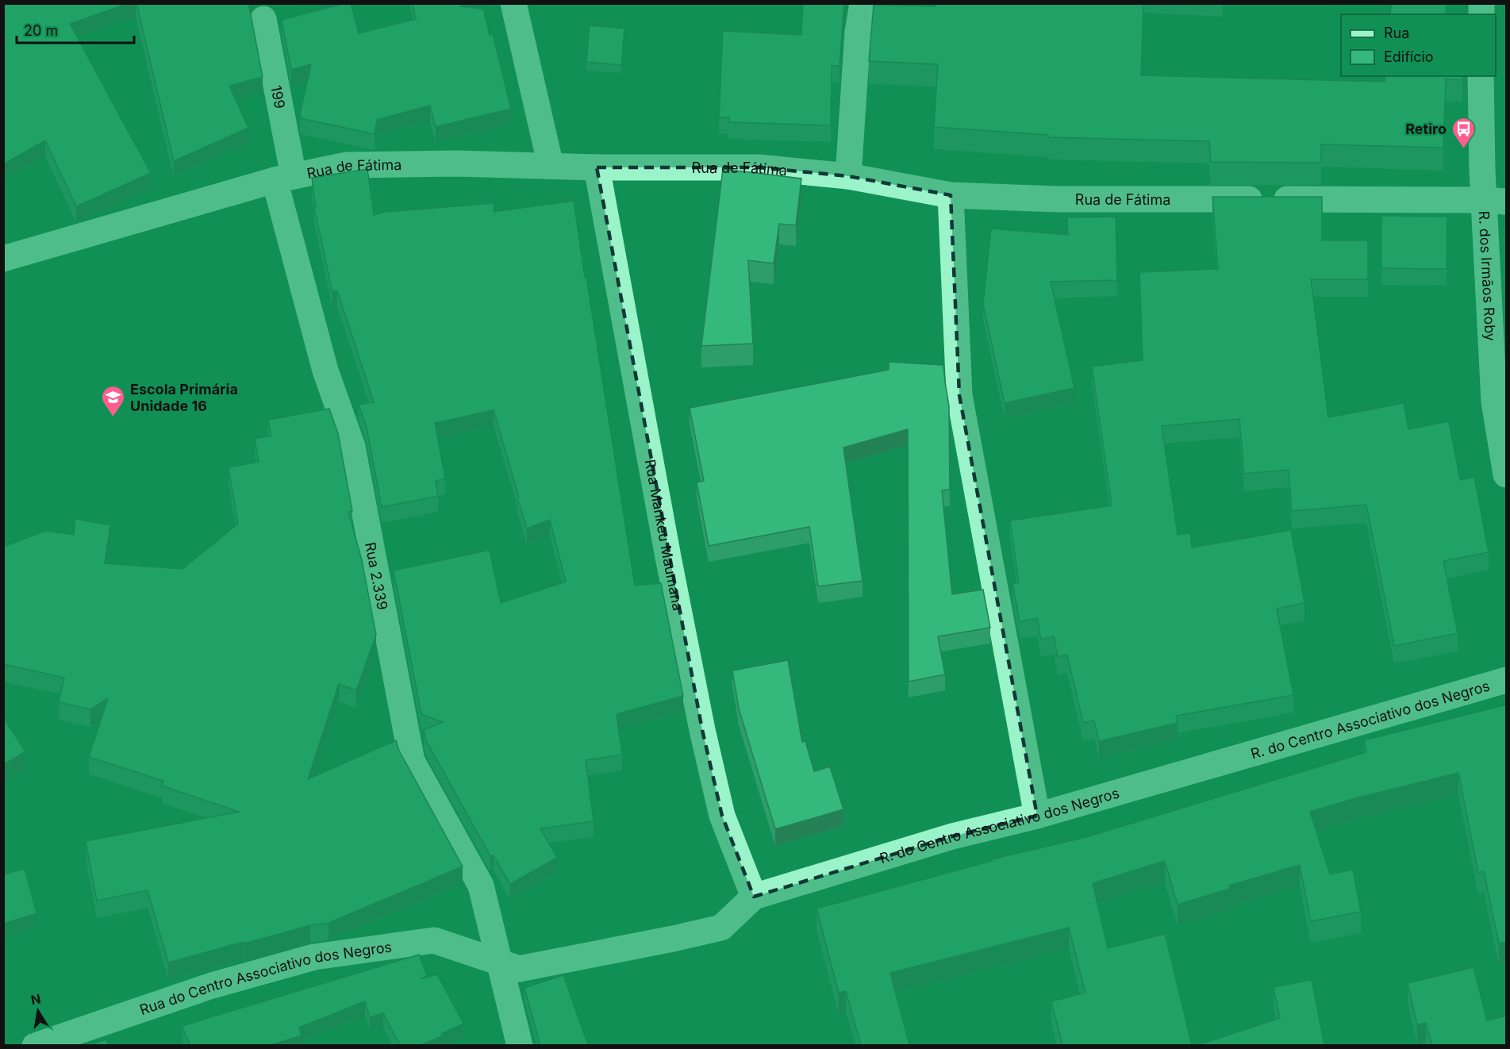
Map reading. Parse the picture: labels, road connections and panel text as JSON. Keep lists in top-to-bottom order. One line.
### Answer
{"streets":{"street":["199","Rua de Fátima","R. dos Irmãos Roby","Rua Mankeu Maumana","Rua 2.339","R. do Centro Associativo dos Negros","Rua do Centro Associativo dos Negros"]},"crossings":[["199","Rua de Fátima"],["199","Rua 2.339"],["Rua de Fátima","R. dos Irmãos Roby"],["Rua de Fátima","Rua Mankeu Maumana"],["Rua de Fátima","Rua 2.339"],["Rua Mankeu Maumana","R. do Centro Associativo dos Negros"],["Rua 2.339","R. do Centro Associativo dos Negros"],["Rua 2.339","Rua do Centro Associativo dos Negros"],["R. do Centro Associativo dos Negros","Rua do Centro Associativo dos Negros"]],"places":{"bus stop":["Retiro"],"school or university":["Escola Primária Unidade 16"]},"legend":["Rua","Edifício"],"scale_bar":"20 m","north":"top"}
